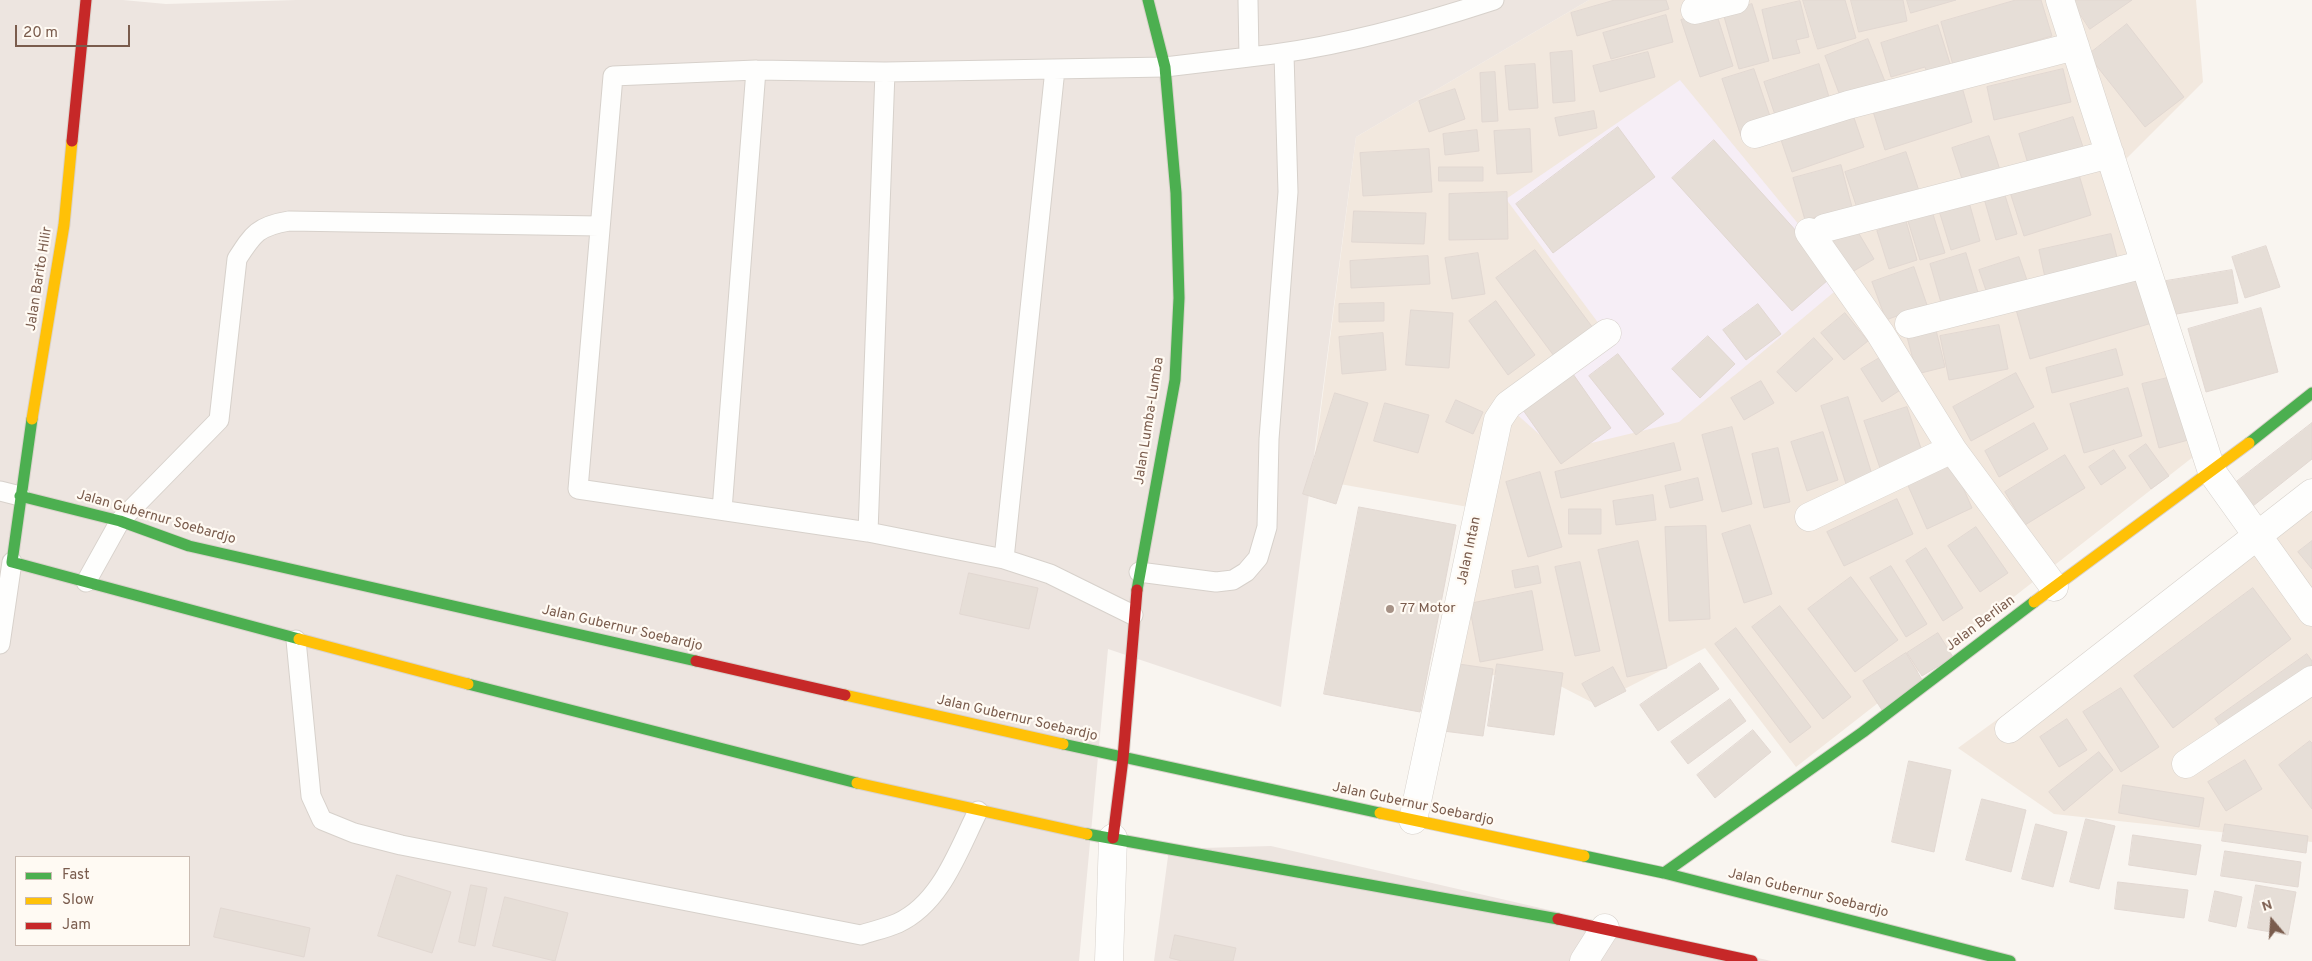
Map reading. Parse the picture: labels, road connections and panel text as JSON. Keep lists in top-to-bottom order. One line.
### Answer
{"streets":{"main road":["Jalan Barito Hilir","Jalan Lumba-Lumba","Jalan Gubernur Soebardjo","Jalan Berlian"],"street":["Jalan Intan"]},"crossings":[["Jalan Barito Hilir","Jalan Gubernur Soebardjo"],["Jalan Lumba-Lumba","Jalan Gubernur Soebardjo"],["Jalan Gubernur Soebardjo","Jalan Intan"],["Jalan Gubernur Soebardjo","Jalan Berlian"]],"places":["77 Motor"],"legend":["Fast","Slow","Jam"],"scale_bar":"20 m","north":"top"}
